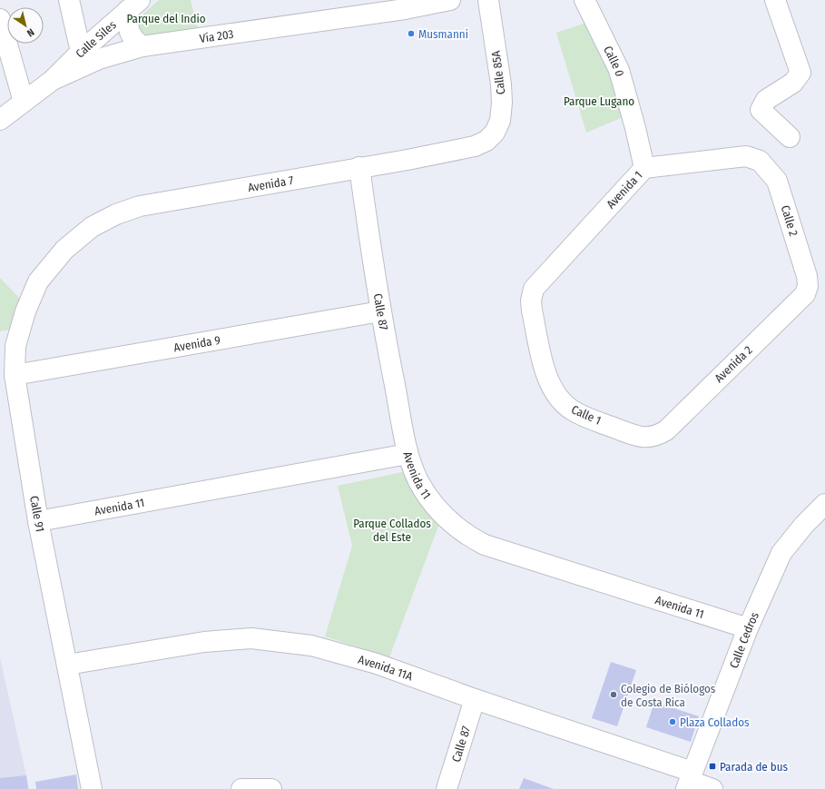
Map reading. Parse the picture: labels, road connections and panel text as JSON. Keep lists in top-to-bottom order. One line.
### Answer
{"streets":{"street":["Vía 203","Calle Siles","Calle 0","Calle 85A","Avenida 7","Avenida 1","Calle 2","Calle 87","Avenida 9","Avenida 2","Calle 1","Avenida 11","Calle 91","Calle Cedros","Avenida 11A"]},"crossings":[["Vía 203","Calle Siles"],["Calle 0","Avenida 1"],["Calle 85A","Avenida 7"],["Avenida 7","Calle 87"],["Avenida 7","Calle 91"],["Avenida 1","Calle 2"],["Avenida 1","Calle 1"],["Calle 2","Avenida 2"],["Calle 87","Avenida 9"],["Calle 87","Avenida 11"],["Calle 87","Avenida 11A"],["Avenida 9","Calle 91"],["Avenida 2","Calle 1"],["Avenida 11","Calle 91"],["Avenida 11","Calle Cedros"],["Calle 91","Avenida 11A"],["Calle Cedros","Avenida 11A"]],"parks":["Parque del Indio","Parque Lugano","Parque Collados del Este"],"places":{"other":["Musmanni","Colegio de Biólogos de Costa Rica","Plaza Collados"],"transit":["Parada de bus"]},"north":"bottom right"}
